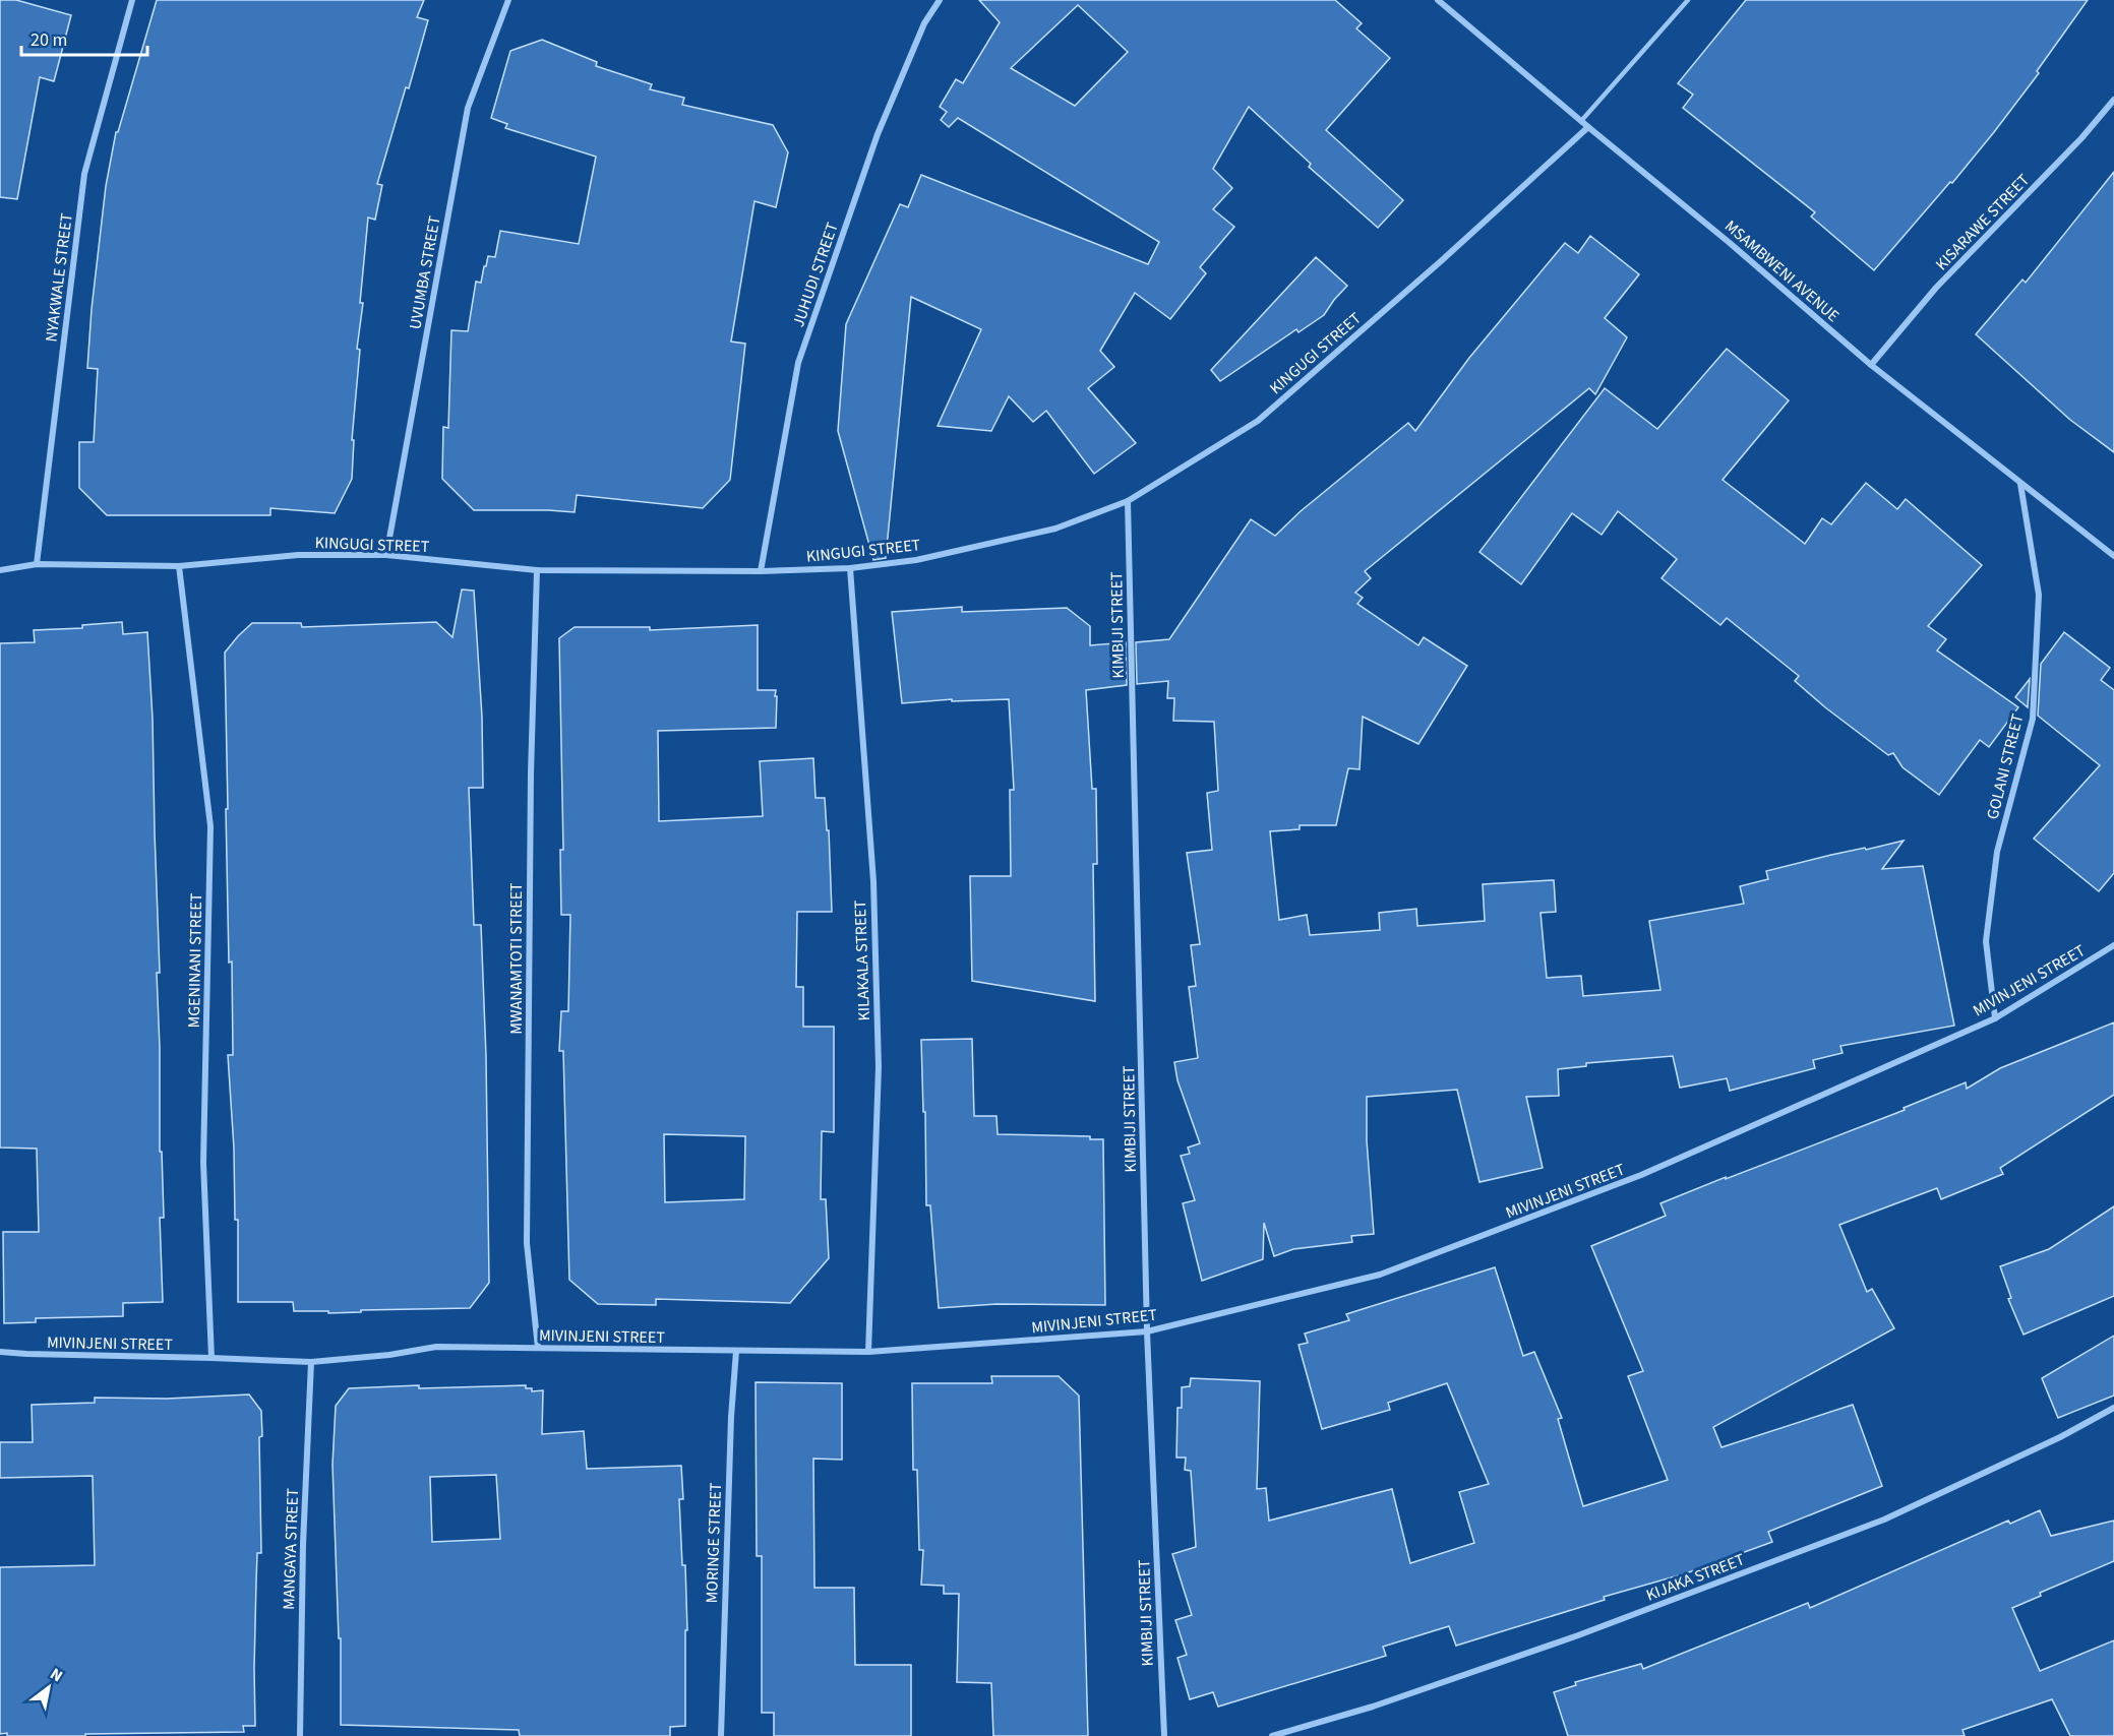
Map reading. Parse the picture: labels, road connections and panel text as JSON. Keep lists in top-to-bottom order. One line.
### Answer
{"streets":{"street":["KISARAWE STREET","MSAMBWENI AVENUE","UVUMBA STREET","JUHUDI STREET","NYAKWALE STREET","KINGUGI STREET","KIMBIJI STREET","GOLANI STREET","MWANAMTOTI STREET","MGENINANI STREET","KILAKALA STREET","MIVINJENI STREET","MORINGE STREET","MANGAYA STREET","KIJAKA STREET"]},"crossings":[["KISARAWE STREET","MSAMBWENI AVENUE"],["MSAMBWENI AVENUE","KINGUGI STREET"],["MSAMBWENI AVENUE","GOLANI STREET"],["UVUMBA STREET","KINGUGI STREET"],["JUHUDI STREET","KINGUGI STREET"],["NYAKWALE STREET","KINGUGI STREET"],["KINGUGI STREET","KIMBIJI STREET"],["KINGUGI STREET","MWANAMTOTI STREET"],["KINGUGI STREET","MGENINANI STREET"],["KINGUGI STREET","KILAKALA STREET"],["KIMBIJI STREET","MIVINJENI STREET"],["GOLANI STREET","MIVINJENI STREET"],["MWANAMTOTI STREET","MIVINJENI STREET"],["MGENINANI STREET","MIVINJENI STREET"],["KILAKALA STREET","MIVINJENI STREET"],["MIVINJENI STREET","MORINGE STREET"],["MIVINJENI STREET","MANGAYA STREET"]],"scale_bar":"20 m","north":"top right"}
